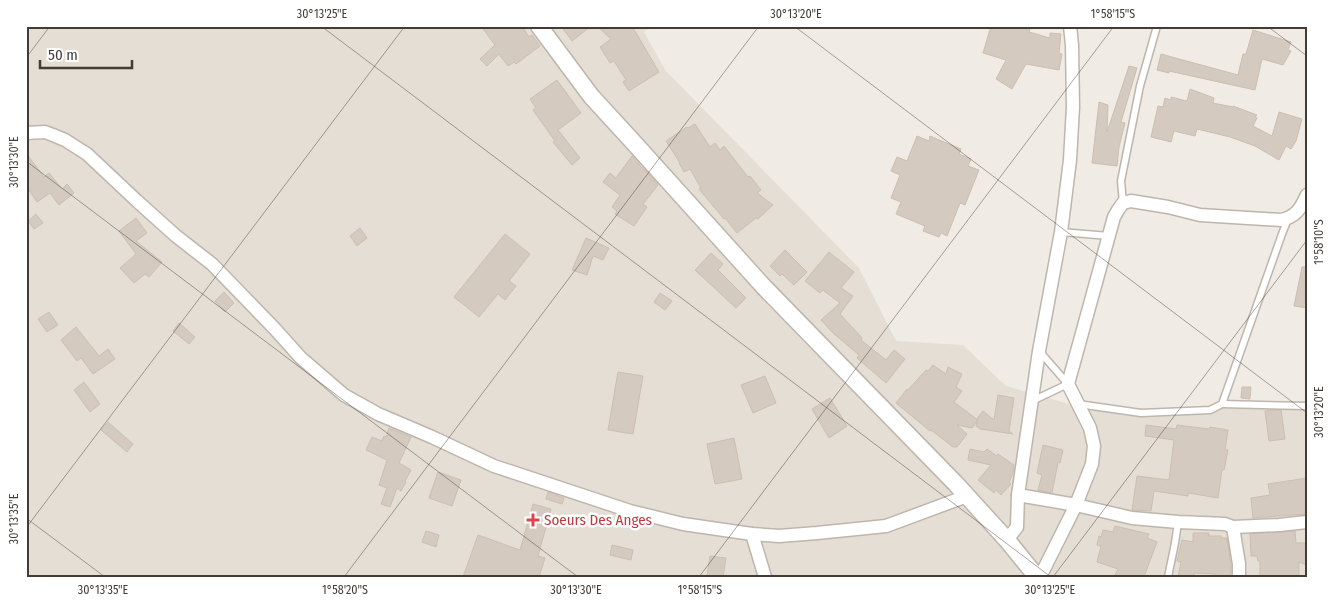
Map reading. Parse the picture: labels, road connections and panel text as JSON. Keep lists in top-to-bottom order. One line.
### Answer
{"places":{"health":["Soeurs Des Anges"]},"scale_bar":"50 m","coordinates":["30°13'25\"E","30°13'20\"E","1°58'15\"S","30°13'30\"E","1°58'10\"S","30°13'35\"E","1°58'20\"S"]}
